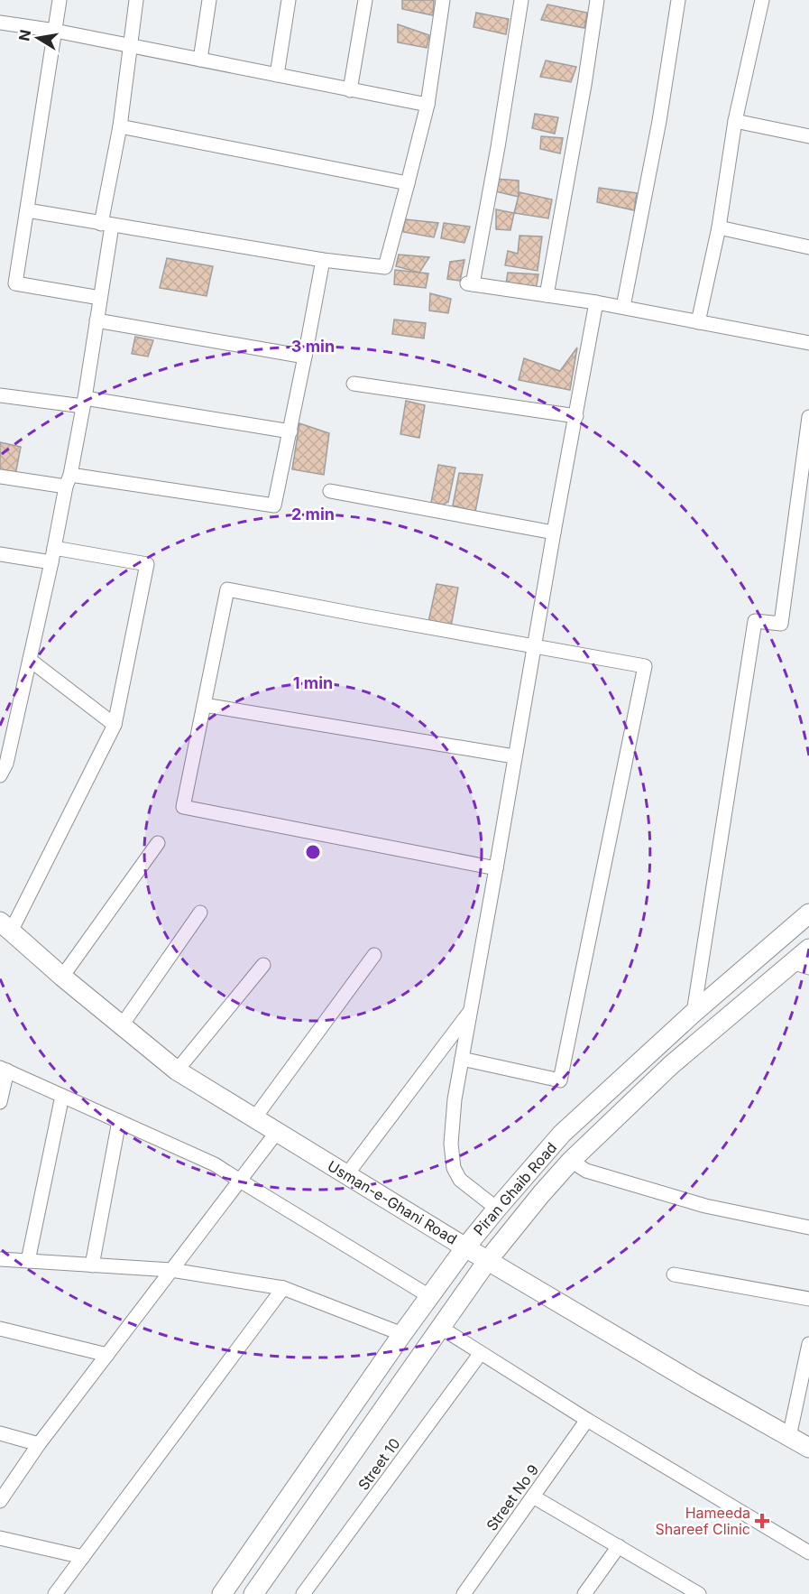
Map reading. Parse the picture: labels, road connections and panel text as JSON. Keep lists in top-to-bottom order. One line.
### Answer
{"streets":{"main road":["Piran Ghaib Road","Usman-e-Ghani Road"],"street":["Street 10","Street No 9"]},"crossings":[["Piran Ghaib Road","Usman-e-Ghani Road"]],"places":{"health":["Hameeda Shareef Clinic"]},"north":"left","rings":["3 min","2 min","1 min"]}
